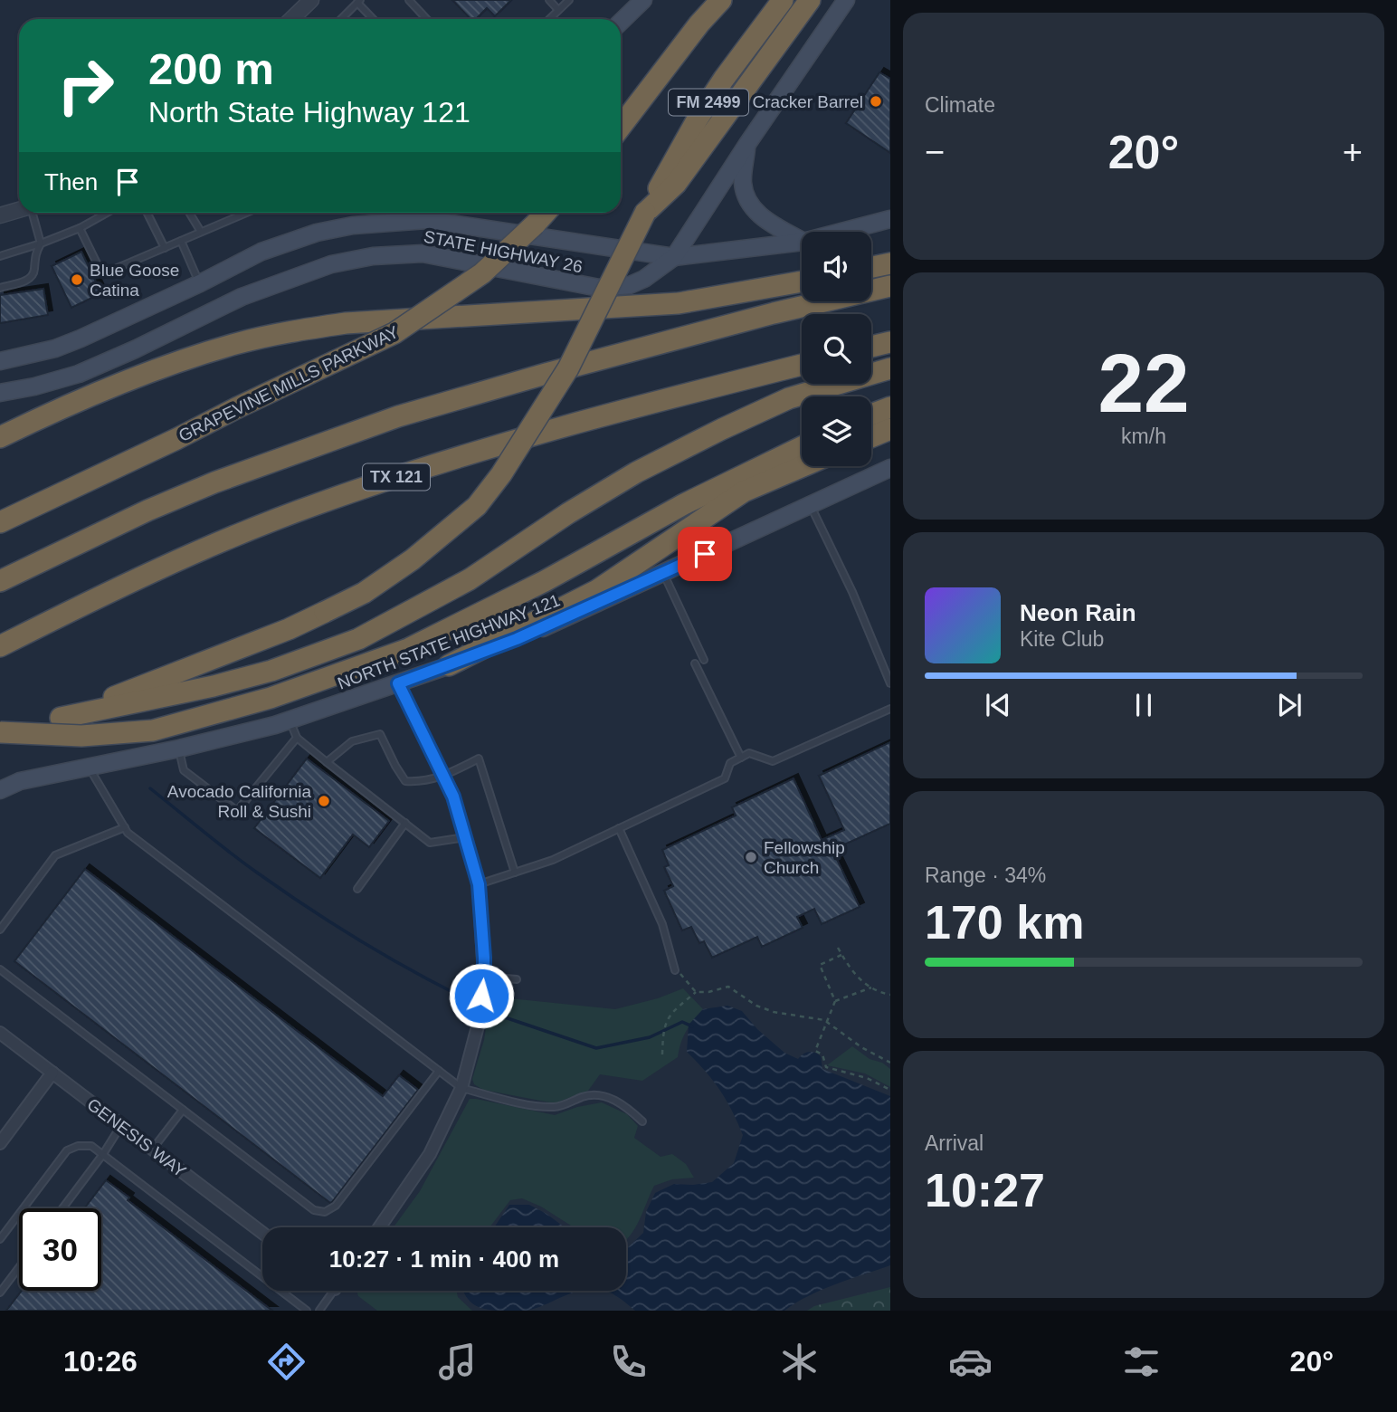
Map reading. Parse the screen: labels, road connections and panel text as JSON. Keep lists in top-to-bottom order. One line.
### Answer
{"streets":{"highway":["FM 2499","GRAPEVINE MILLS PARKWAY","TX 121"],"main road":["STATE HIGHWAY 26","NORTH STATE HIGHWAY 121"],"street":["GENESIS WAY"]},"places":["Cracker Barrel","Blue Goose Catina","Avocado California Roll & Sushi","Fellowship Church"],"page":{"tile":["Climate",["22","km/h"],["Range · 34%","170 km"],["Arrival","10:27"]],"turn":["200 m","North State Highway 121"],"heat":["−","20°","+"],"then":"Then","song":["Neon Rain","Kite Club"],"limit":"30","trip":"10:27 · 1 min · 400 m","tabs":["10:26","20°"]}}
